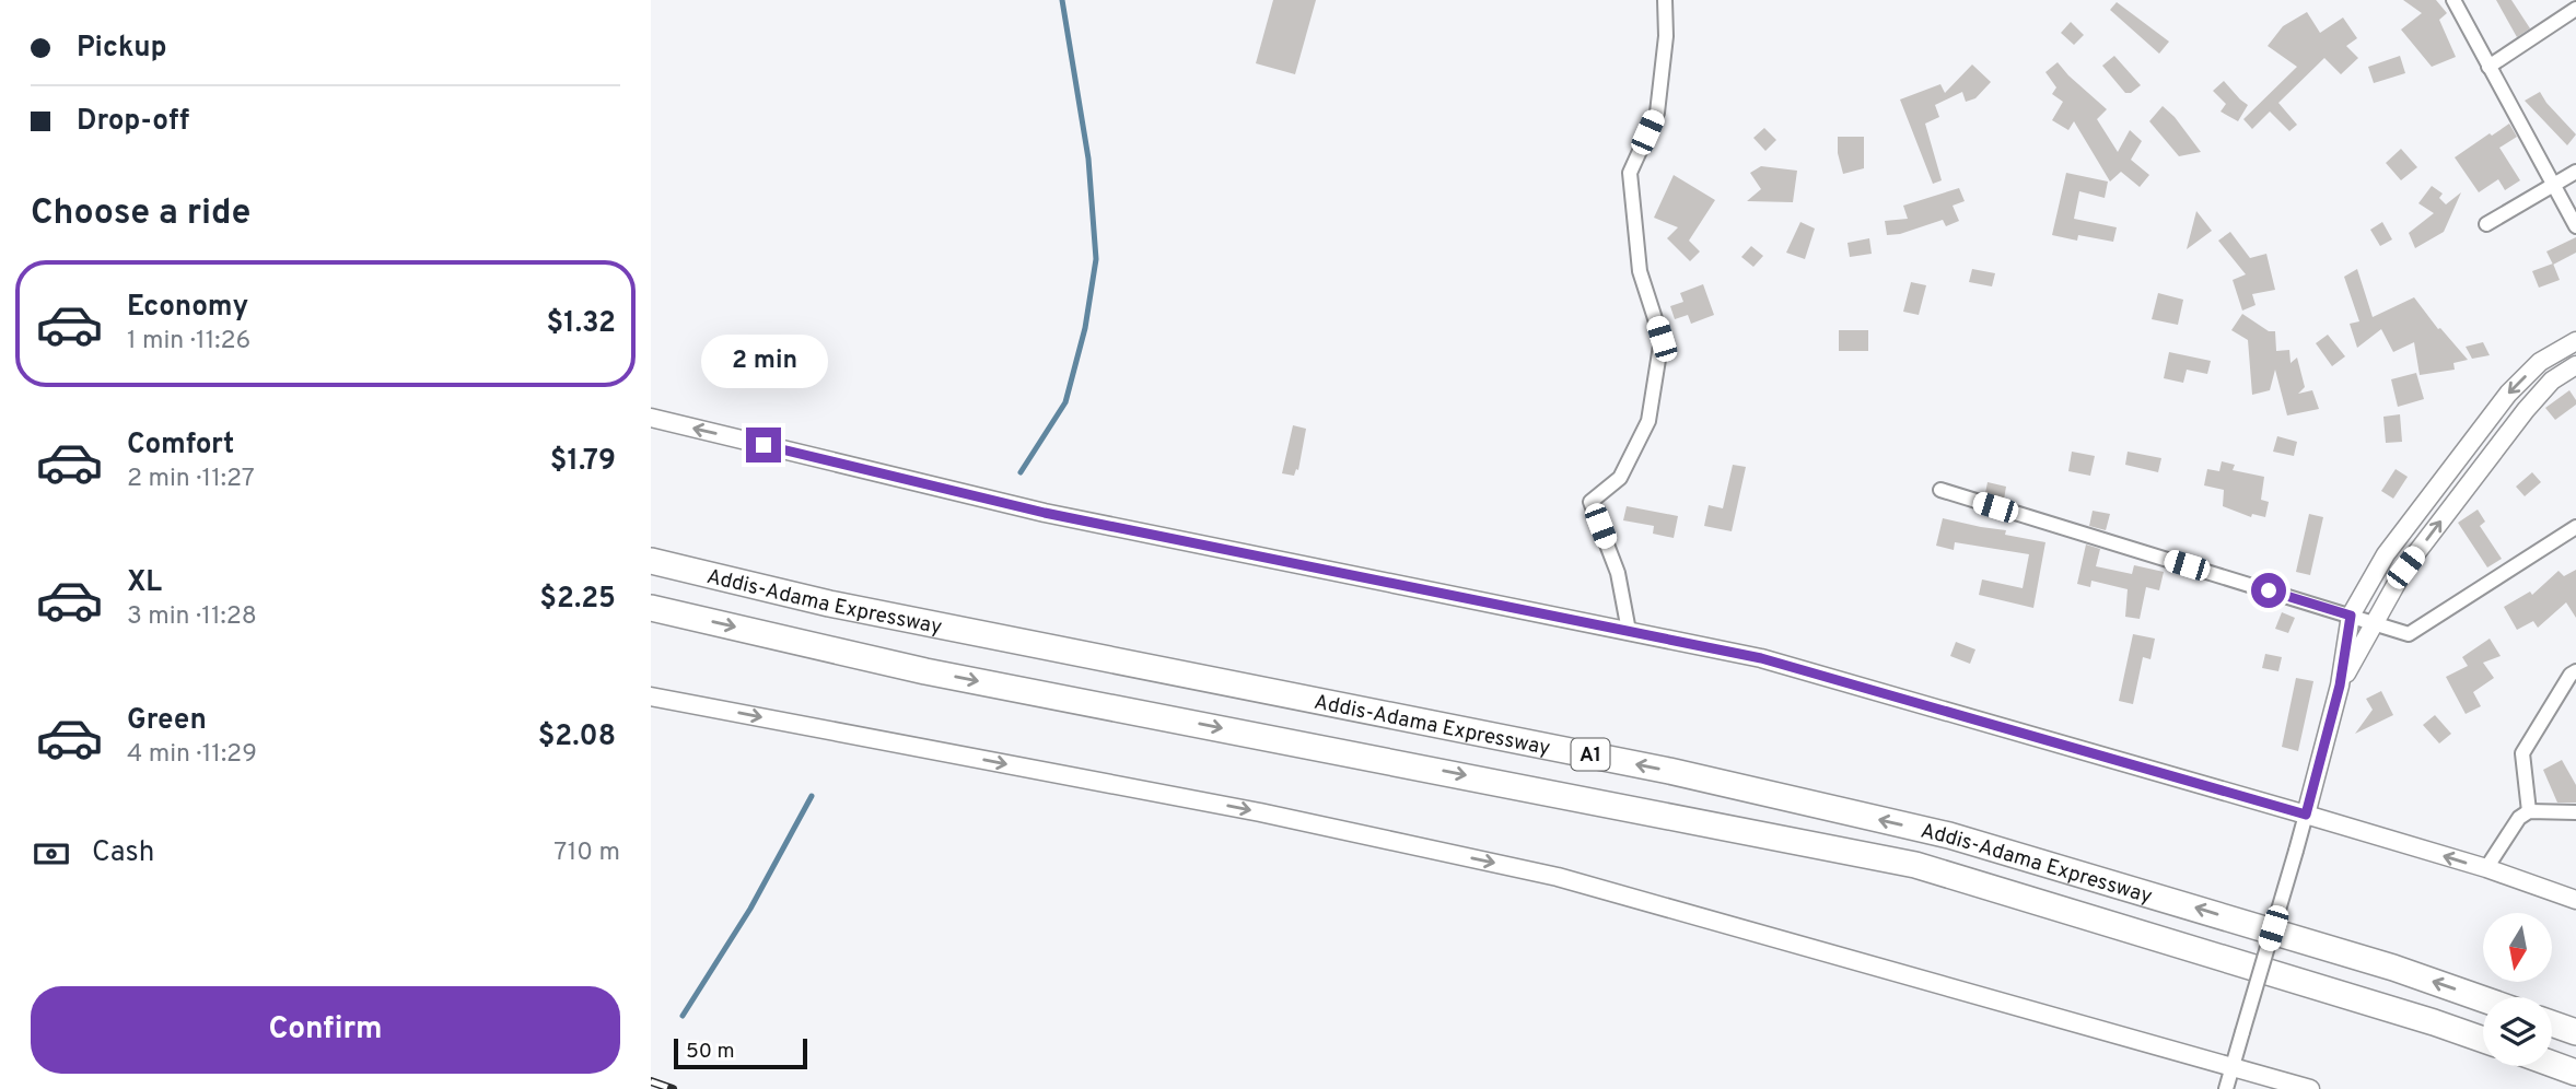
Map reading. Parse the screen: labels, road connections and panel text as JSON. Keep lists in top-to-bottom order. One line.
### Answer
{"streets":{"highway":["Addis-Adama Expressway","A1"]},"scale_bar":"50 m","north":"bottom","page":{"banner":["Pickup","Drop-off"],"heading":"Choose a ride","list":[{"name":"Economy","note":"1 min · 11:26","value":"$1.32"},{"name":"Comfort","note":"2 min · 11:27","value":"$1.79"},{"name":"XL","note":"3 min · 11:28","value":"$2.25"},{"name":"Green","note":"4 min · 11:29","value":"$2.08"}],"bubble":"2 min","pay":["Cash","710 m"],"buttons":"Confirm","scale":"50 m"}}
